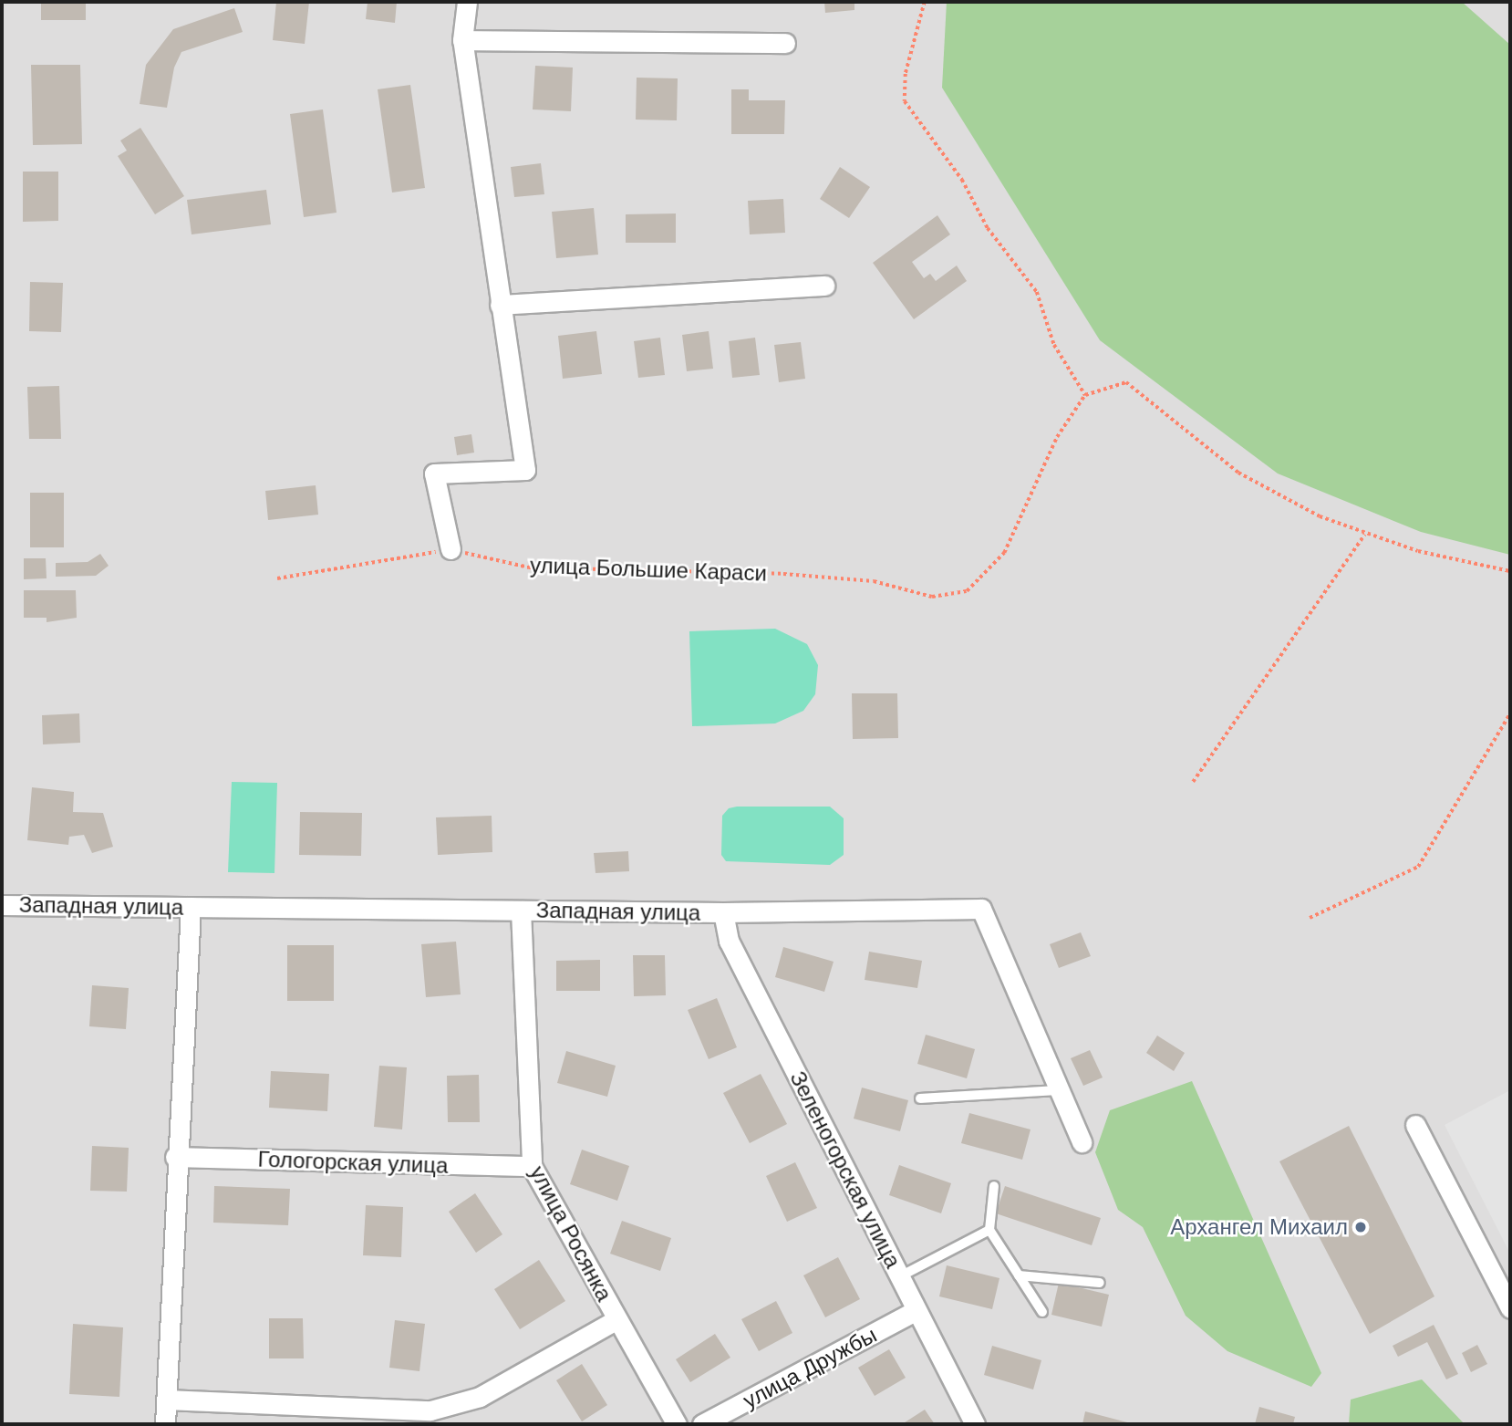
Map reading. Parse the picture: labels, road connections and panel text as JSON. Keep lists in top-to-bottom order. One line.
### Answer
{"streets":{"street":["Западная улица","Гологорская улица","Зеленогорская улица","улица Росянка","улица Дружбы"],"path":["улица Большие Караси"]},"crossings":[["Западная улица","Зеленогорская улица"],["Западная улица","улица Росянка"],["Гологорская улица","улица Росянка"],["Зеленогорская улица","улица Дружбы"]],"places":["Архангел Михаил"]}
